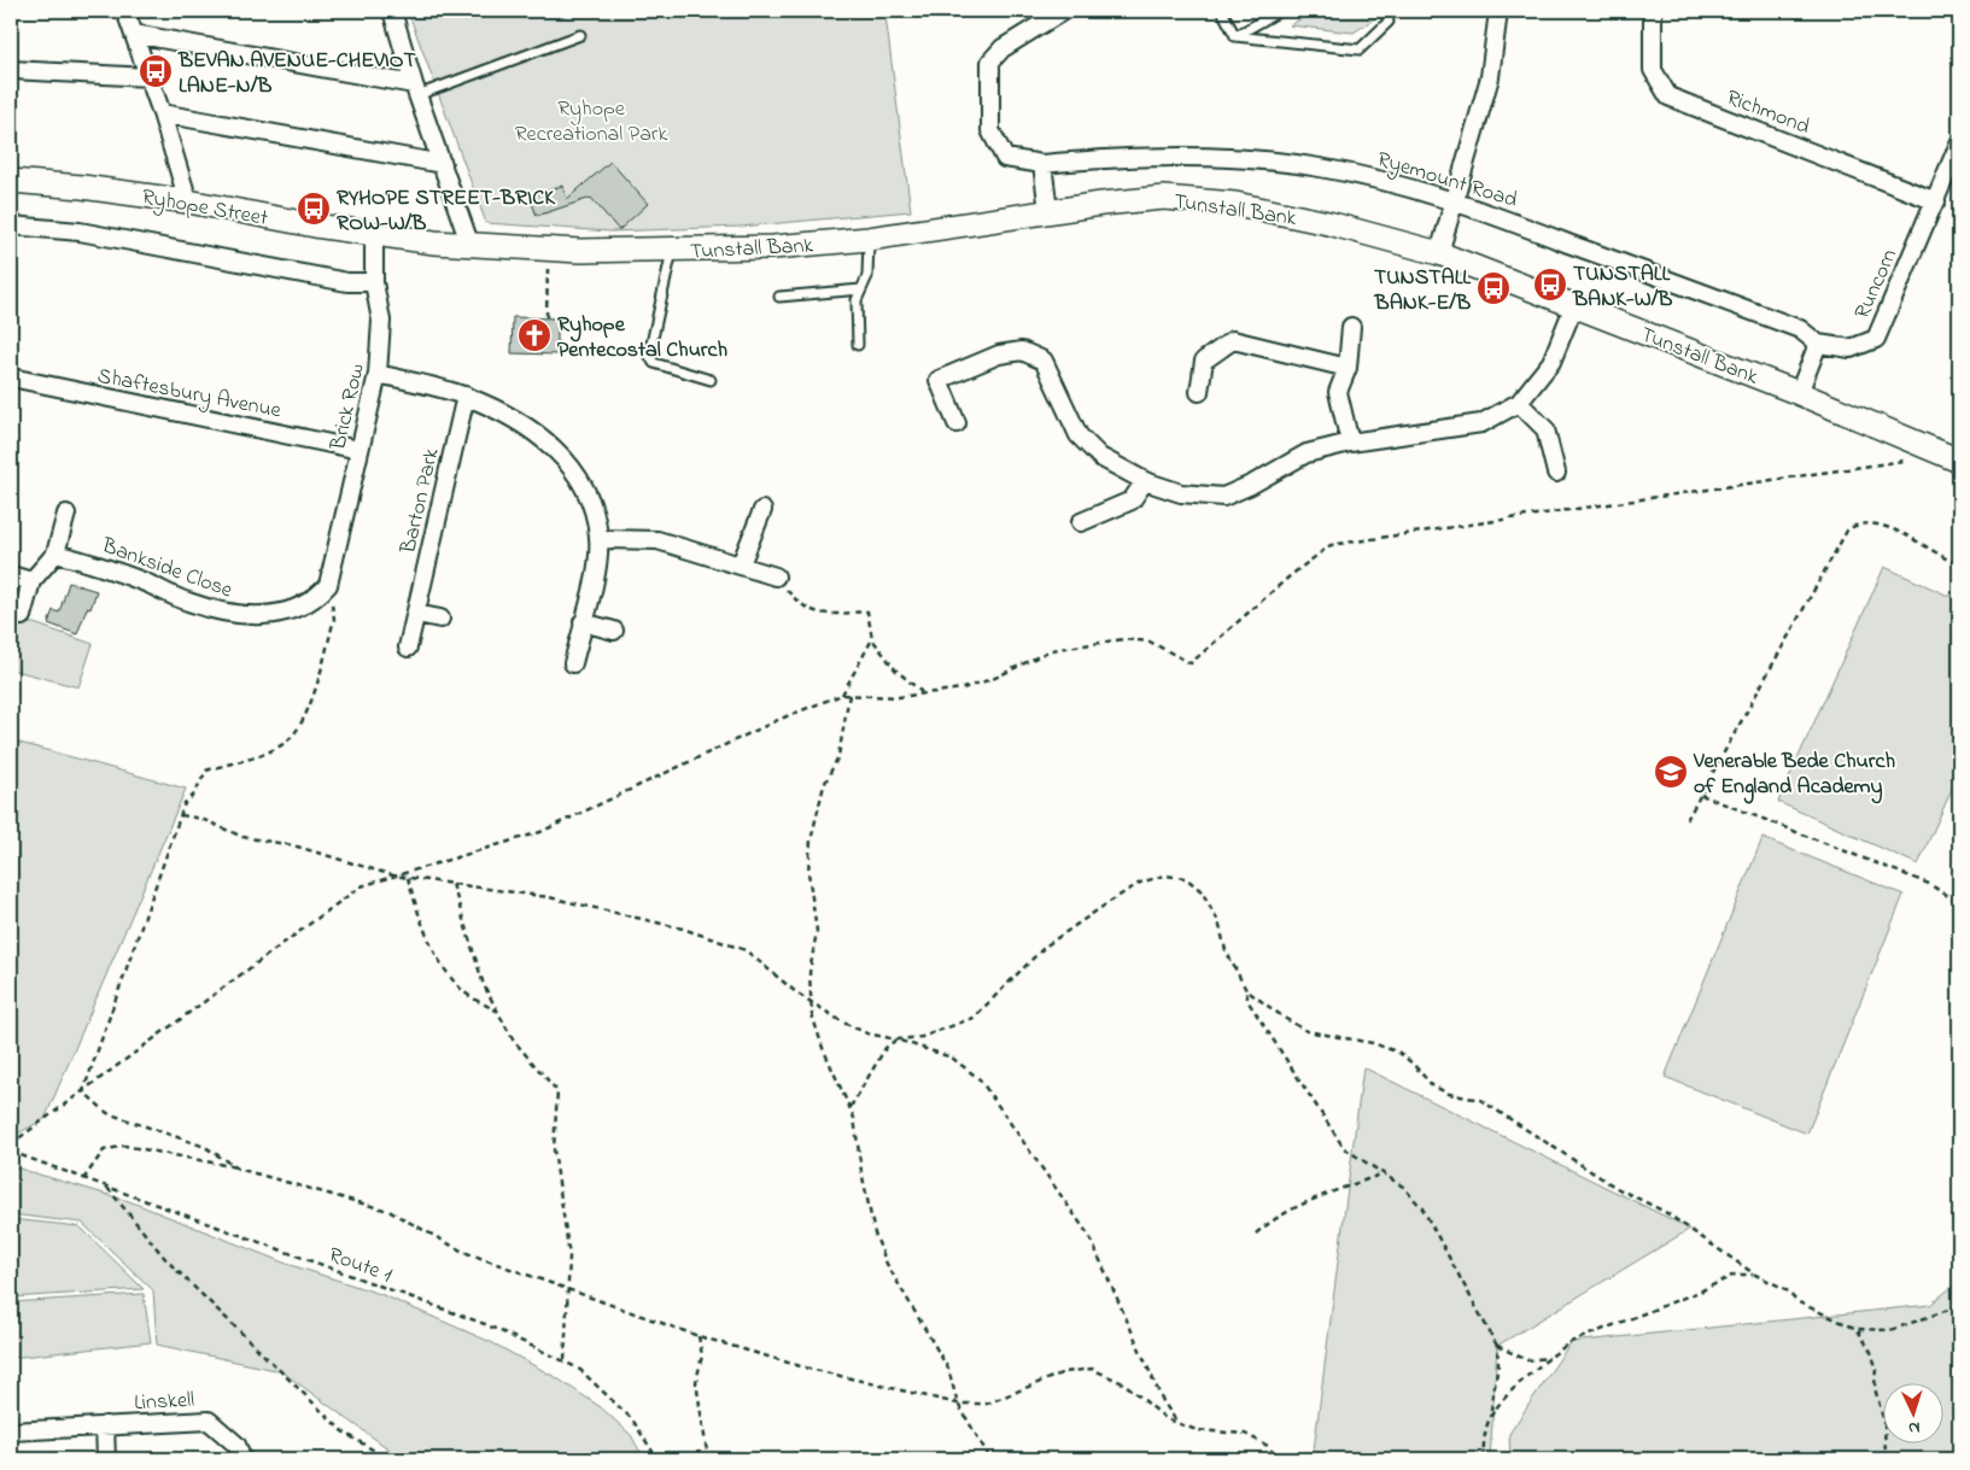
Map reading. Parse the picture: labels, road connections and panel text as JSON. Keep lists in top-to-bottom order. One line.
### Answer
{"streets":{"main road":["Ryhope Street","Tunstall Bank"],"street":["Richmond","Ryemount Road","Runcorn","Shaftesbury Avenue","Brick Row","Barton Park","Bankside Close","Linskell"],"path":["Route 1"]},"crossings":[["Richmond","Runcorn"],["Ryemount Road","Runcorn"],["Ryhope Street","Tunstall Bank"],["Ryhope Street","Brick Row"],["Shaftesbury Avenue","Brick Row"],["Brick Row","Bankside Close"]],"parks":["Ryhope Recreational Park"],"places":{"bus stop":["BEVAN AVENUE-CHEVIOT LANE-N/B","RYHOPE STREET-BRICK ROW-W/B","TUNSTALL BANK-W/B","TUNSTALL BANK-E/B"],"church":["Ryhope Pentecostal Church"],"school or university":["Venerable Bede Church of England Academy"]},"north":"bottom"}
